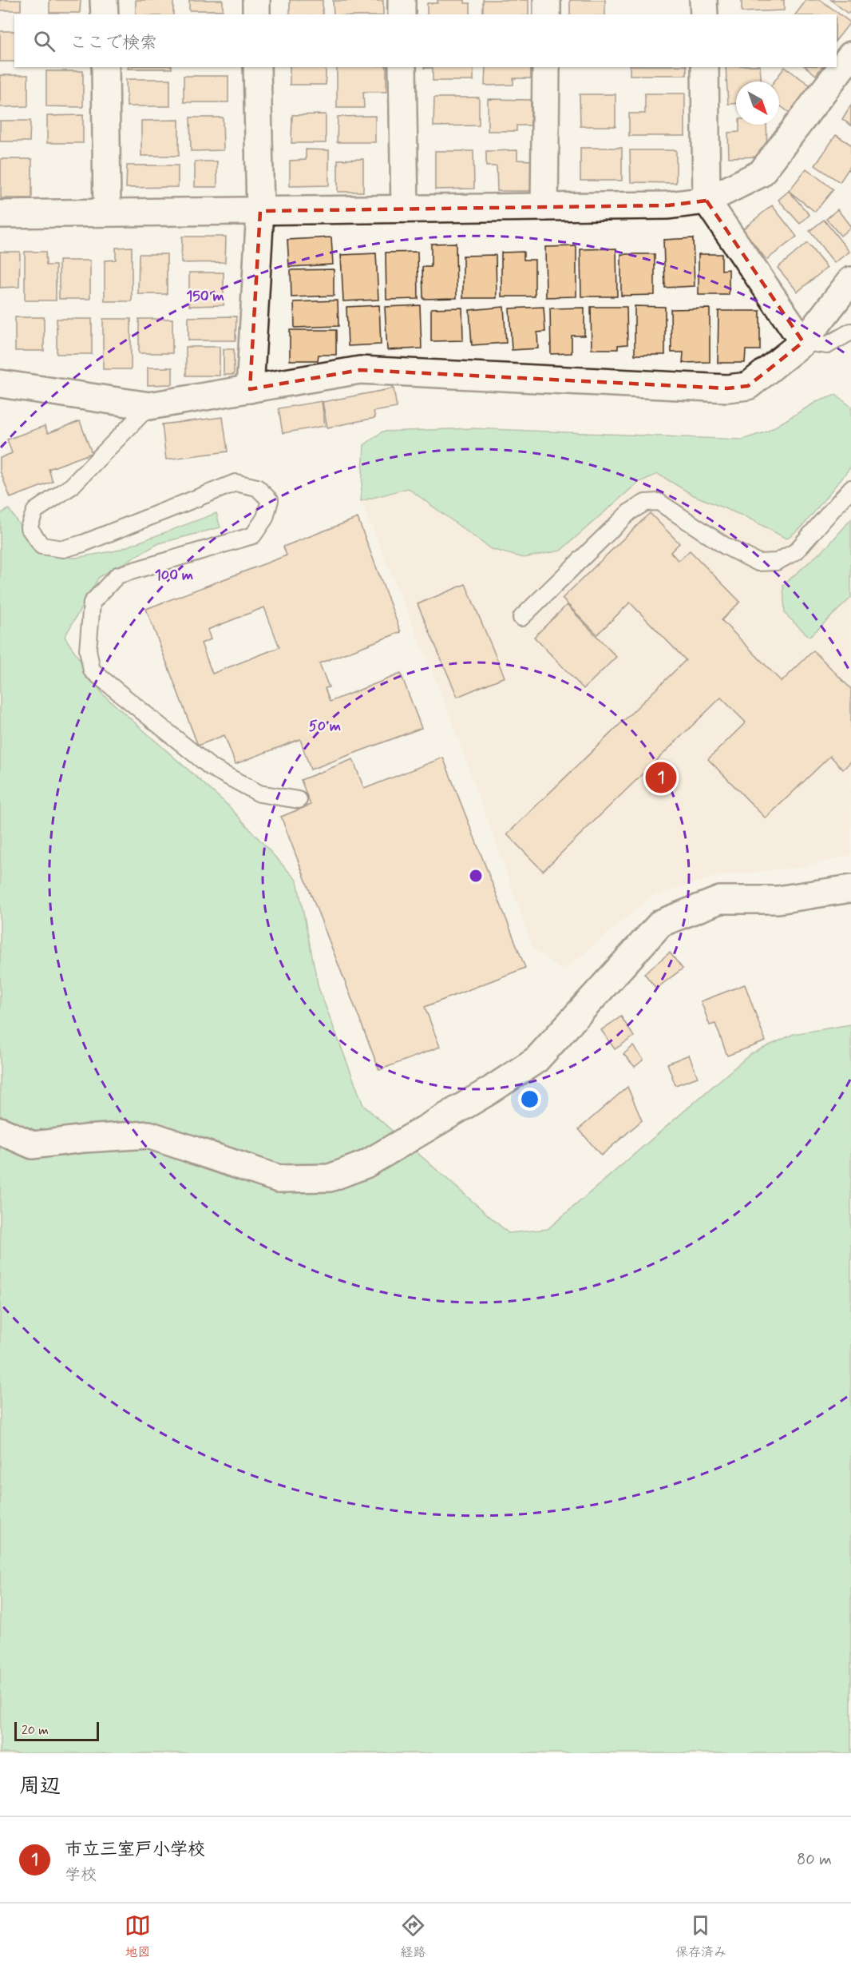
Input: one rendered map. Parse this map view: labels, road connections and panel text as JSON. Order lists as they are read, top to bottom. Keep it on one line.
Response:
{"scale_bar":"20 m","north":"bottom right","page":{"search":"ここで検索","pins":"1","scale":"20 m","heading":"周辺","list":[{"mark":"1","name":"市立三室戸小学校","note":"学校","value":"80 m"}],"nav":["地図","経路","保存済み"]},"rings":["150 m","100 m","50 m"]}
